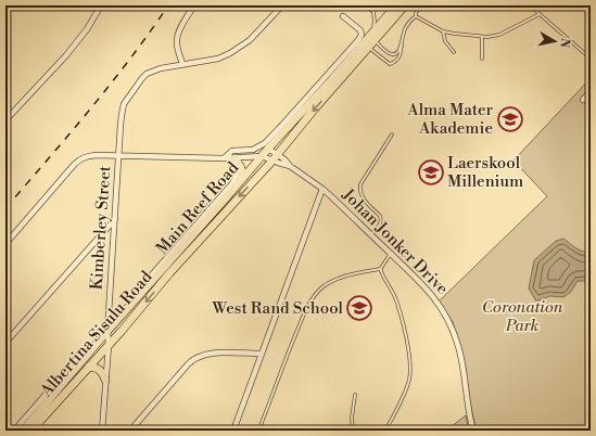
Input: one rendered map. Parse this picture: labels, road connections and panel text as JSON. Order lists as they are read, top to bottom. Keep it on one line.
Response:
{"streets":{"main road":["Main Reef Road","Albertina Sisulu Road"],"street":["Kimberley Street","Johan Jonker Drive"]},"crossings":[["Main Reef Road","Kimberley Street"],["Main Reef Road","Johan Jonker Drive"],["Main Reef Road","Albertina Sisulu Road"],["Kimberley Street","Albertina Sisulu Road"],["Johan Jonker Drive","Albertina Sisulu Road"]],"one_way":["Albertina Sisulu Road"],"parks":["Coronation Park"],"places":{"school or university":["Alma Mater Akademie","Laerskool Millenium","West Rand School"]},"north":"right"}
